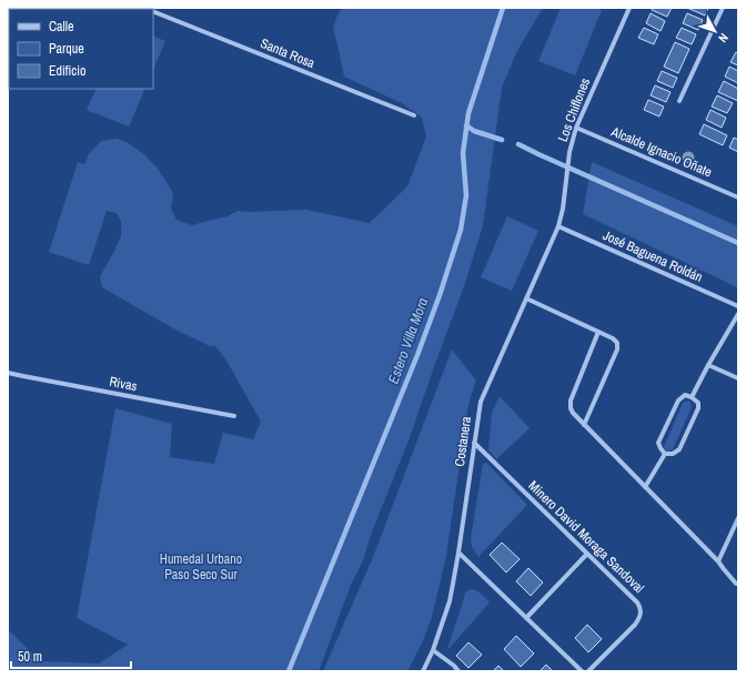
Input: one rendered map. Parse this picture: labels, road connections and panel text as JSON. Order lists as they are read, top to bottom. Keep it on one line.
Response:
{"streets":{"street":["Santa Rosa","Los Chiflones","Alcalde Ignacio Oñate","José Baguena Roldán","Rivas","Costanera","Minero David Moraga Sandoval"]},"crossings":[["Los Chiflones","Alcalde Ignacio Oñate"],["Los Chiflones","José Baguena Roldán"],["Los Chiflones","Costanera"],["José Baguena Roldán","Costanera"],["Costanera","Minero David Moraga Sandoval"]],"water":["Estero Villa Mora"],"parks":["Humedal Urbano Paso Seco Sur"],"legend":["Calle","Parque","Edificio"],"scale_bar":"50 m","north":"bottom right"}
